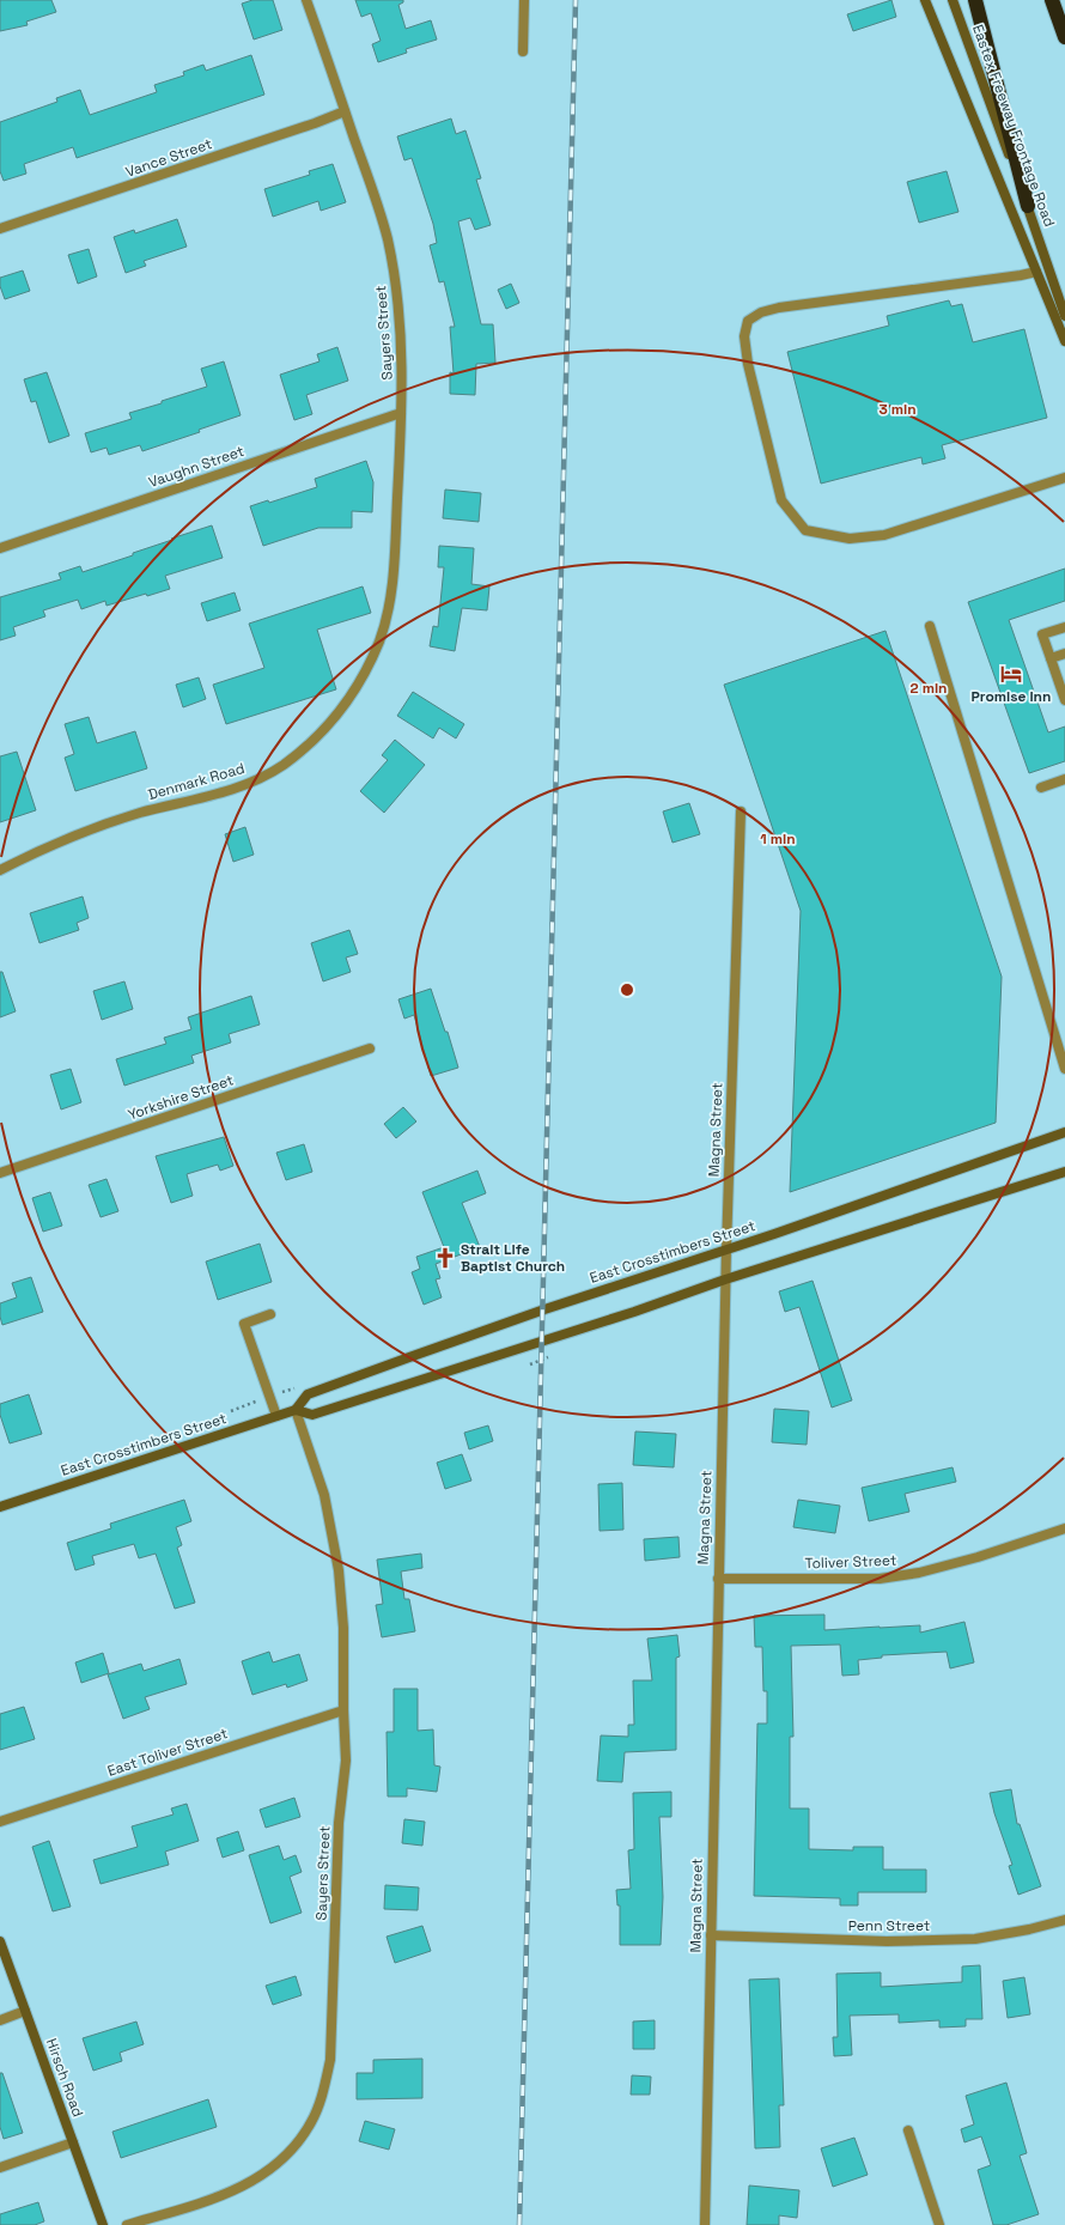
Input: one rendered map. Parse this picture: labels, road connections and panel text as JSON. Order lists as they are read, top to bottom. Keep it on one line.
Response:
{"streets":{"main road":["Eastex Freeway Frontage Road","East Crosstimbers Street","Hirsch Road"],"street":["Vance Street","Sayers Street","Vaughn Street","Denmark Road","Yorkshire Street","Magna Street","Toliver Street","East Toliver Street","Penn Street"]},"crossings":[["Vance Street","Sayers Street"],["Sayers Street","Vaughn Street"],["Sayers Street","Denmark Road"],["Sayers Street","East Crosstimbers Street"],["Sayers Street","East Toliver Street"],["Magna Street","East Crosstimbers Street"],["Magna Street","Toliver Street"],["Magna Street","Penn Street"]],"places":{"hotel":["Promise Inn"],"church":["Strait Life Baptist Church"]},"rings":["3 min","2 min","1 min"]}
